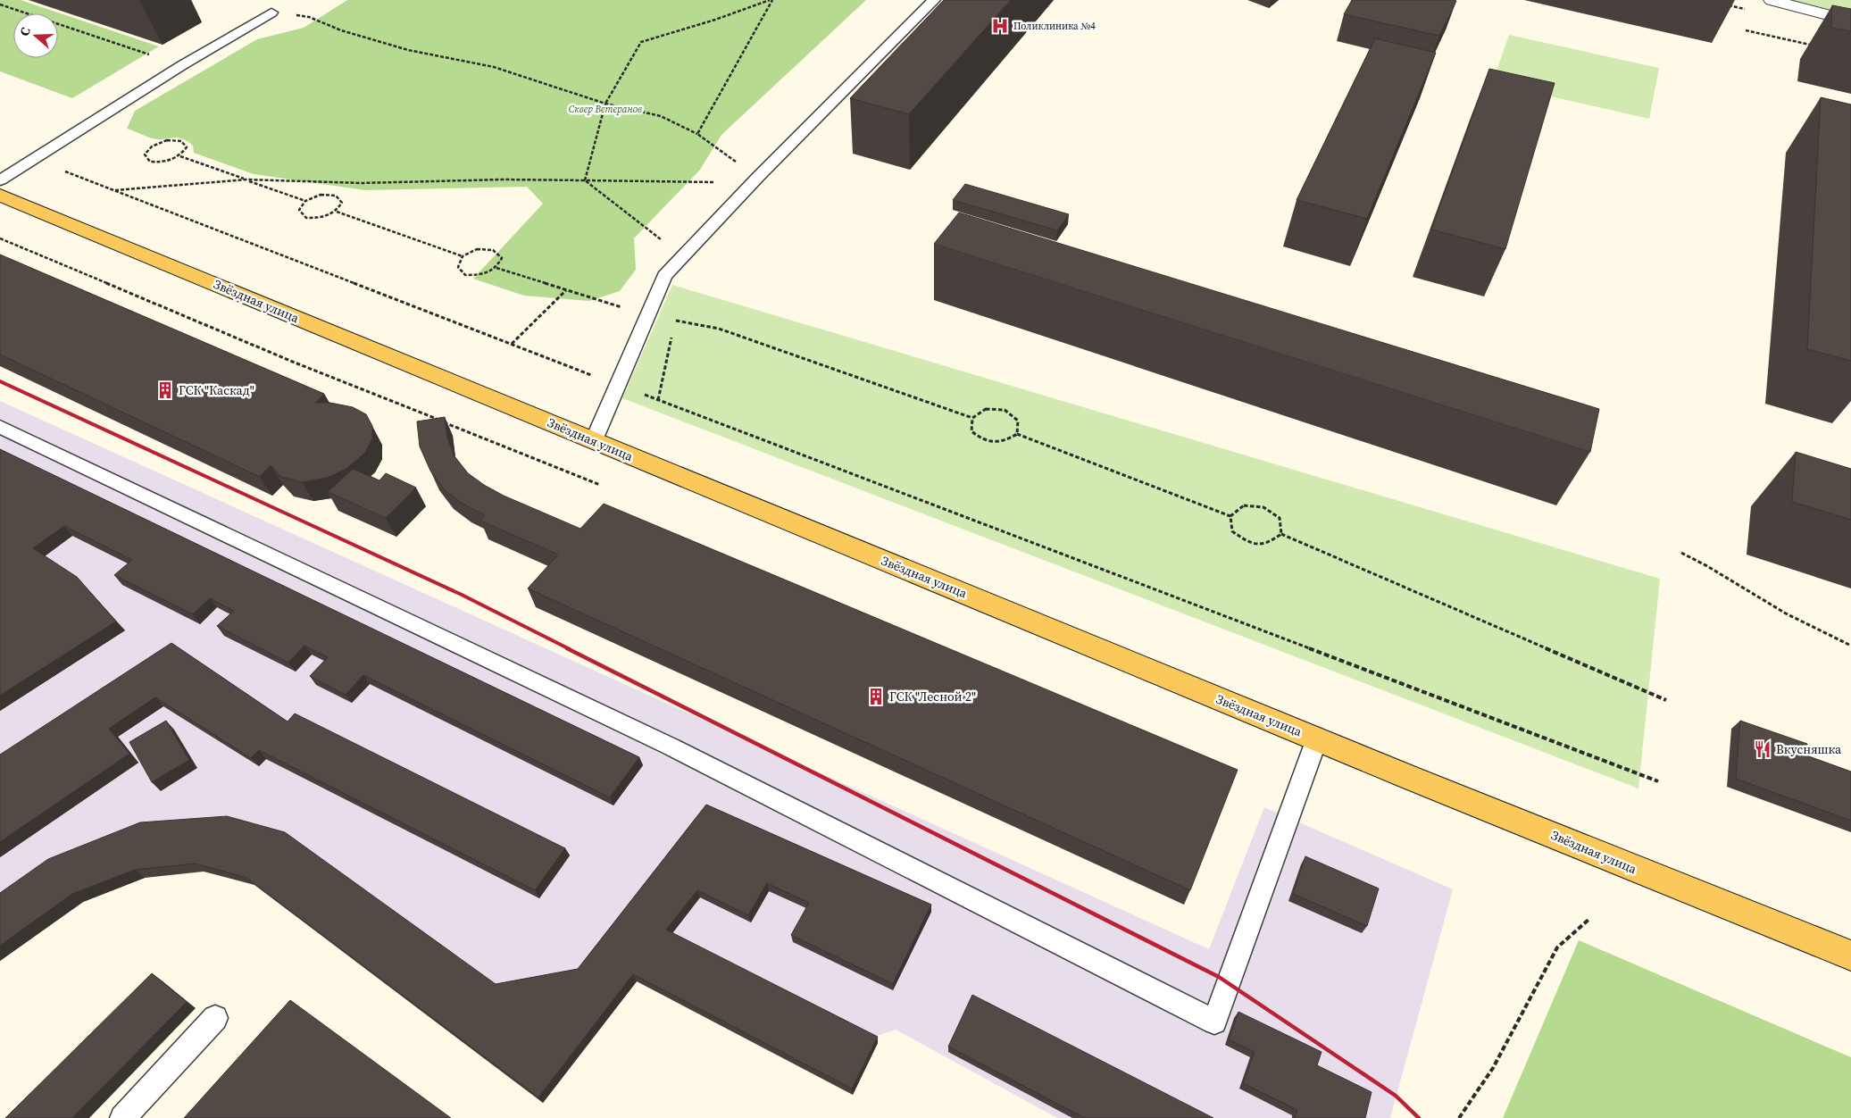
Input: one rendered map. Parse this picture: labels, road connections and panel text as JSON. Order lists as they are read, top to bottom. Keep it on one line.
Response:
{"streets":{"main road":["Звёздная улица"]},"parks":["Сквер Ветеранов"],"places":{"hospital":["Поликлиника №4"],"building":["ГСК \"Каскад\"","ГСК \"Лесной 2\""],"restaurant":["Вкусняшка"]},"north":"left"}
